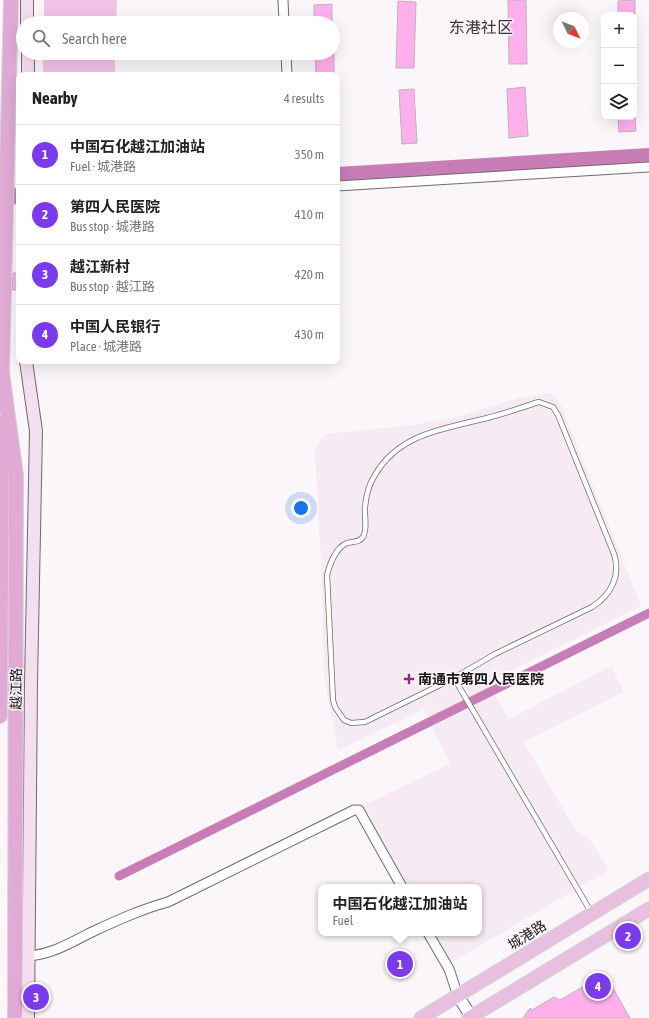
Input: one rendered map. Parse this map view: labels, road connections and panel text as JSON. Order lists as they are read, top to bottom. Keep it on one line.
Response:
{"streets":{"main road":["越江路","城港路"]},"districts":["东港社区"],"places":{"health":["南通市第四人民医院"]},"north":"bottom right","page":{"map_buttons":["+","−"],"search":"Search here","heading":["Nearby","4 results"],"list":[{"mark":"1","name":"中国石化越江加油站","note":"Fuel · 城港路","value":"350 m"},{"mark":"2","name":"第四人民医院","note":"Bus stop · 城港路","value":"410 m"},{"mark":"3","name":"越江新村","note":"Bus stop · 越江路","value":"420 m"},{"mark":"4","name":"中国人民银行","note":"Place · 城港路","value":"430 m"}],"popup":["中国石化越江加油站","Fuel"],"pins":["2","1","4","3"]}}
